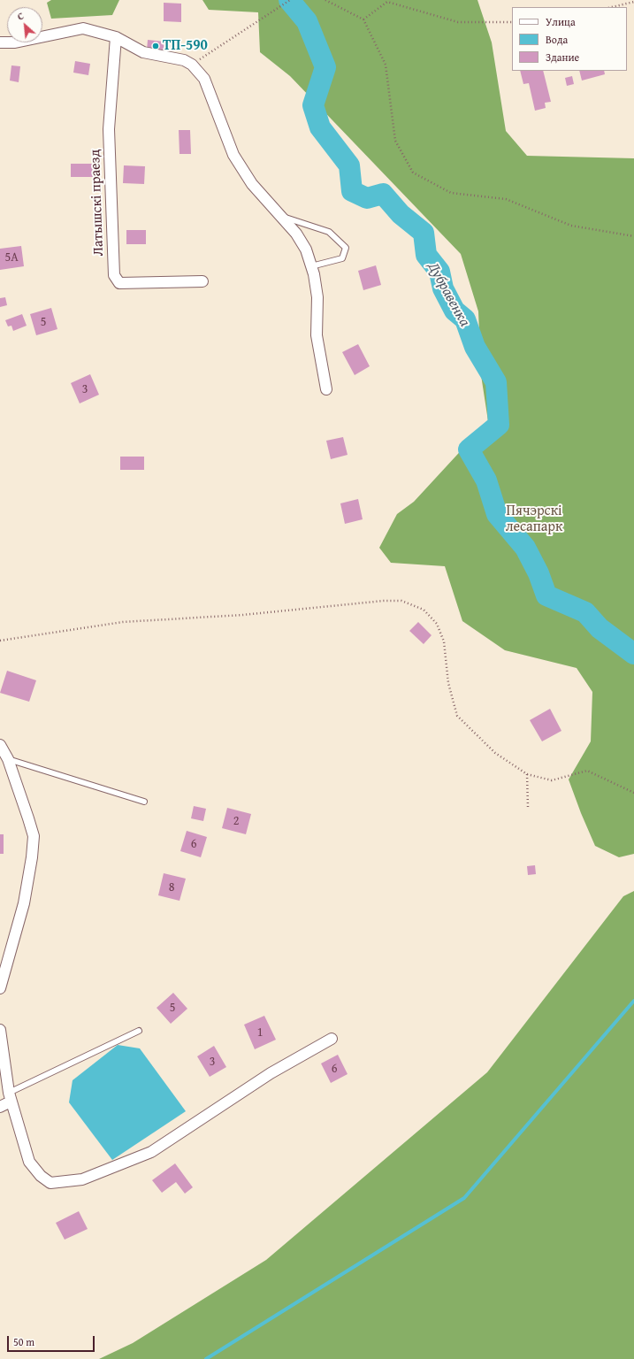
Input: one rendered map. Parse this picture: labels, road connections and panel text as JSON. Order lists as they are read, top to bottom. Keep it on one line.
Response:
{"streets":{"street":["Латышскі праезд"]},"water":["Дубравенка"],"parks":["Пячэрскі лесапарк"],"places":["ТП-590"],"house_numbers":["5А","5","3","2","6","8","5","1","3","6"],"legend":["Улица","Вода","Здание"],"scale_bar":"50 m","north":"top left"}
